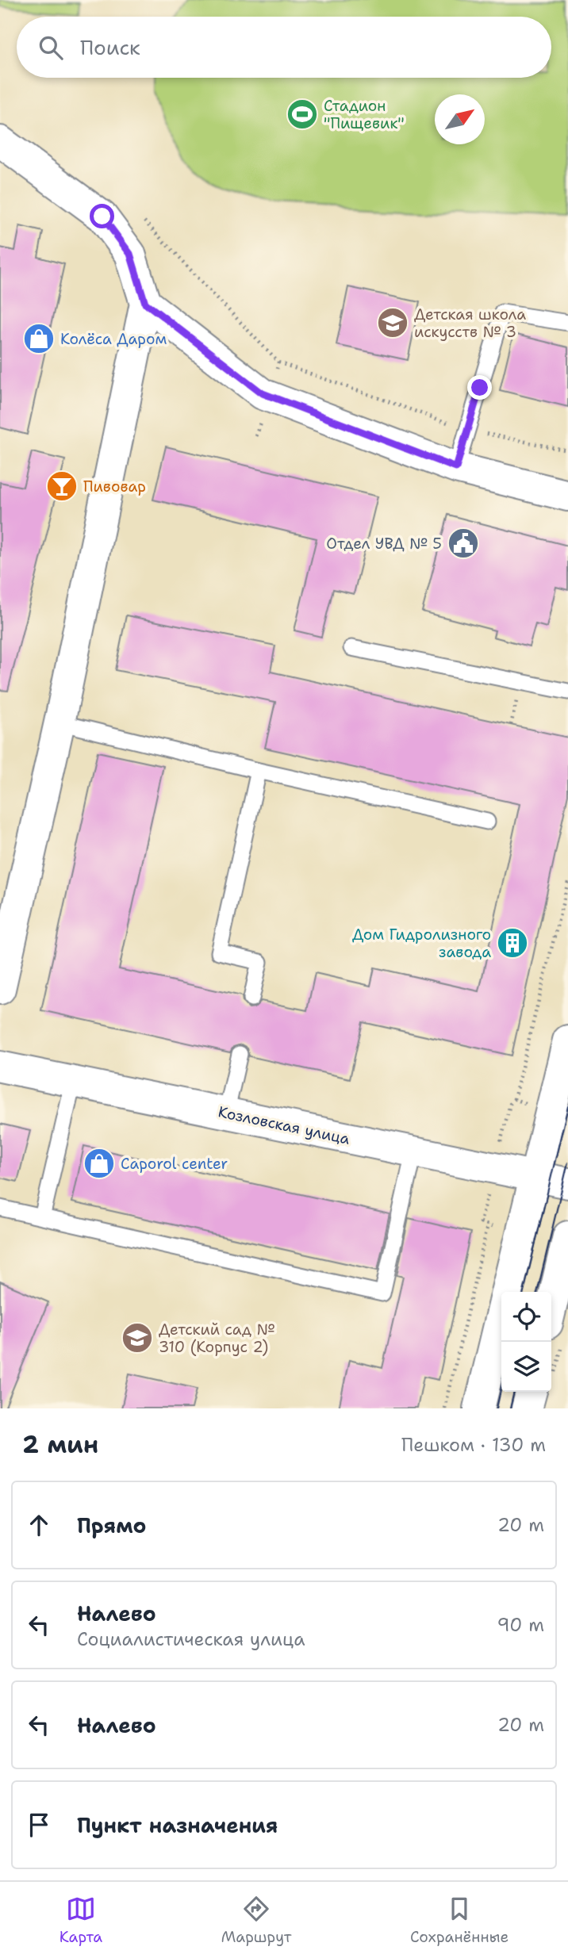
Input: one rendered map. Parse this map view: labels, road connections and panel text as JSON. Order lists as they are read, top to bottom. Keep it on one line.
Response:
{"streets":{"street":["Козловская улица"]},"places":{"sports":["Стадион \"Пищевик\""],"school or university":["Детская школа искусств № 3","Детский сад № 310 (Корпус 2)"],"shop":["Колёса Даром","Caporol center"],"bar":["Пивовар"],"public building":["Отдел УВД № 5"],"building":["Дом Гидролизного завода"]},"north":"top right","page":{"search":"Поиск","heading":["2 мин","Пешком · 130 m"],"list":[["Прямо","20 m"],["Налево","Социалистическая улица","90 m"],["Налево","20 m"],"Пункт назначения"],"nav":["Карта","Маршрут","Сохранённые"]}}
